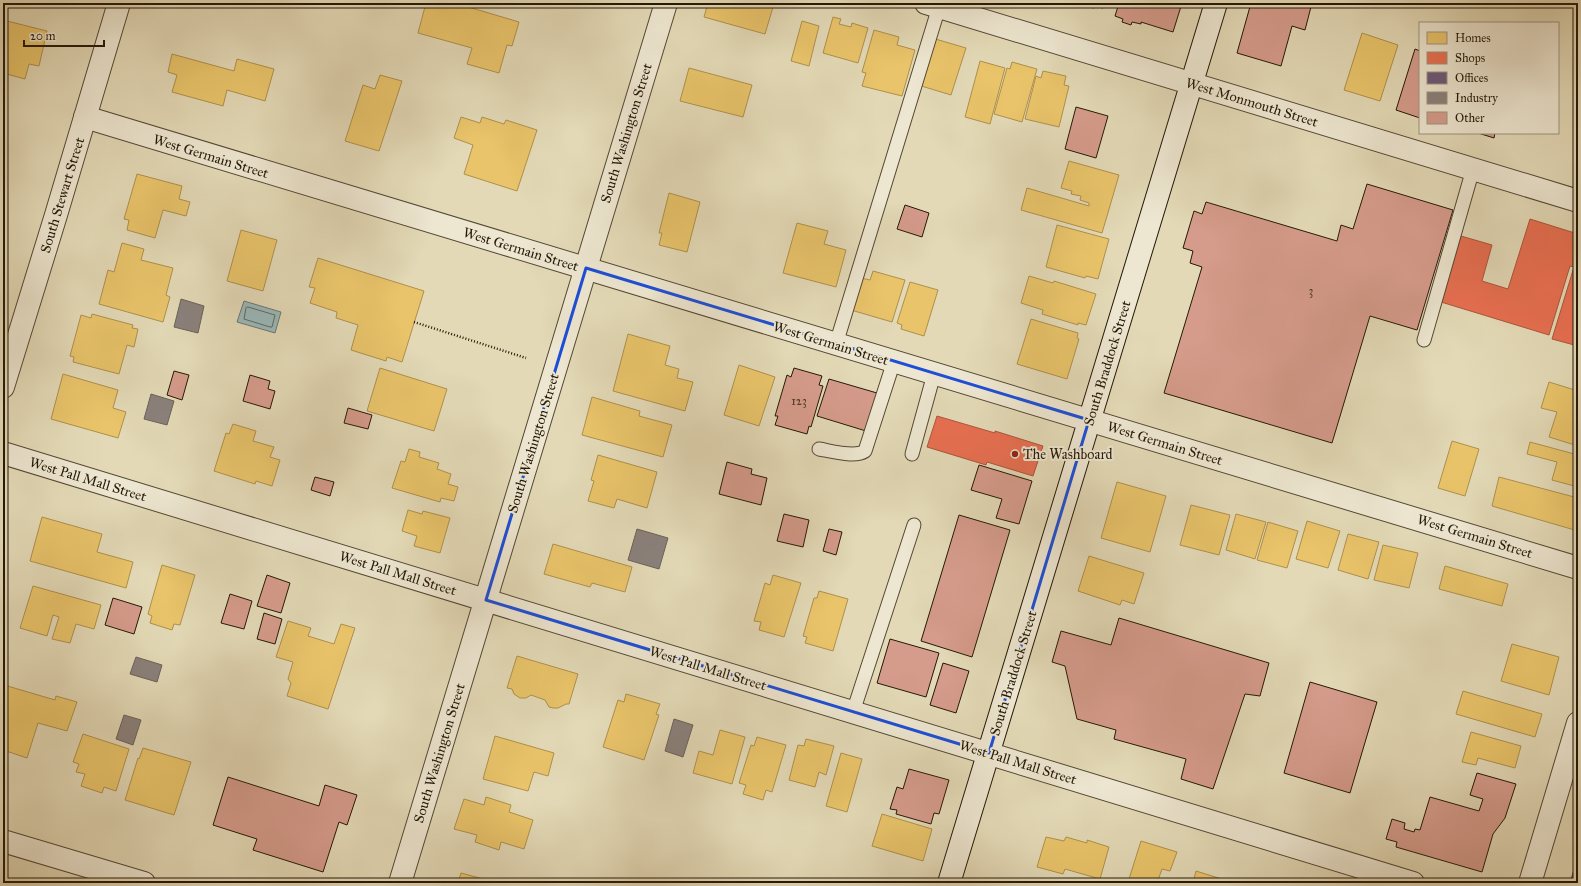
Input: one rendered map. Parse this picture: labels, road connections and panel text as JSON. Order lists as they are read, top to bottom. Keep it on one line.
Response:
{"streets":{"street":["West Monmouth Street","South Washington Street","West Germain Street","South Stewart Street","South Braddock Street","West Pall Mall Street"]},"crossings":[["West Monmouth Street","South Braddock Street"],["South Washington Street","West Germain Street"],["South Washington Street","West Pall Mall Street"],["West Germain Street","South Stewart Street"],["West Germain Street","South Braddock Street"],["South Braddock Street","West Pall Mall Street"]],"places":["The Washboard"],"house_numbers":["3","123"],"legend":["Homes","Shops","Offices","Industry","Other"],"scale_bar":"20 m"}
